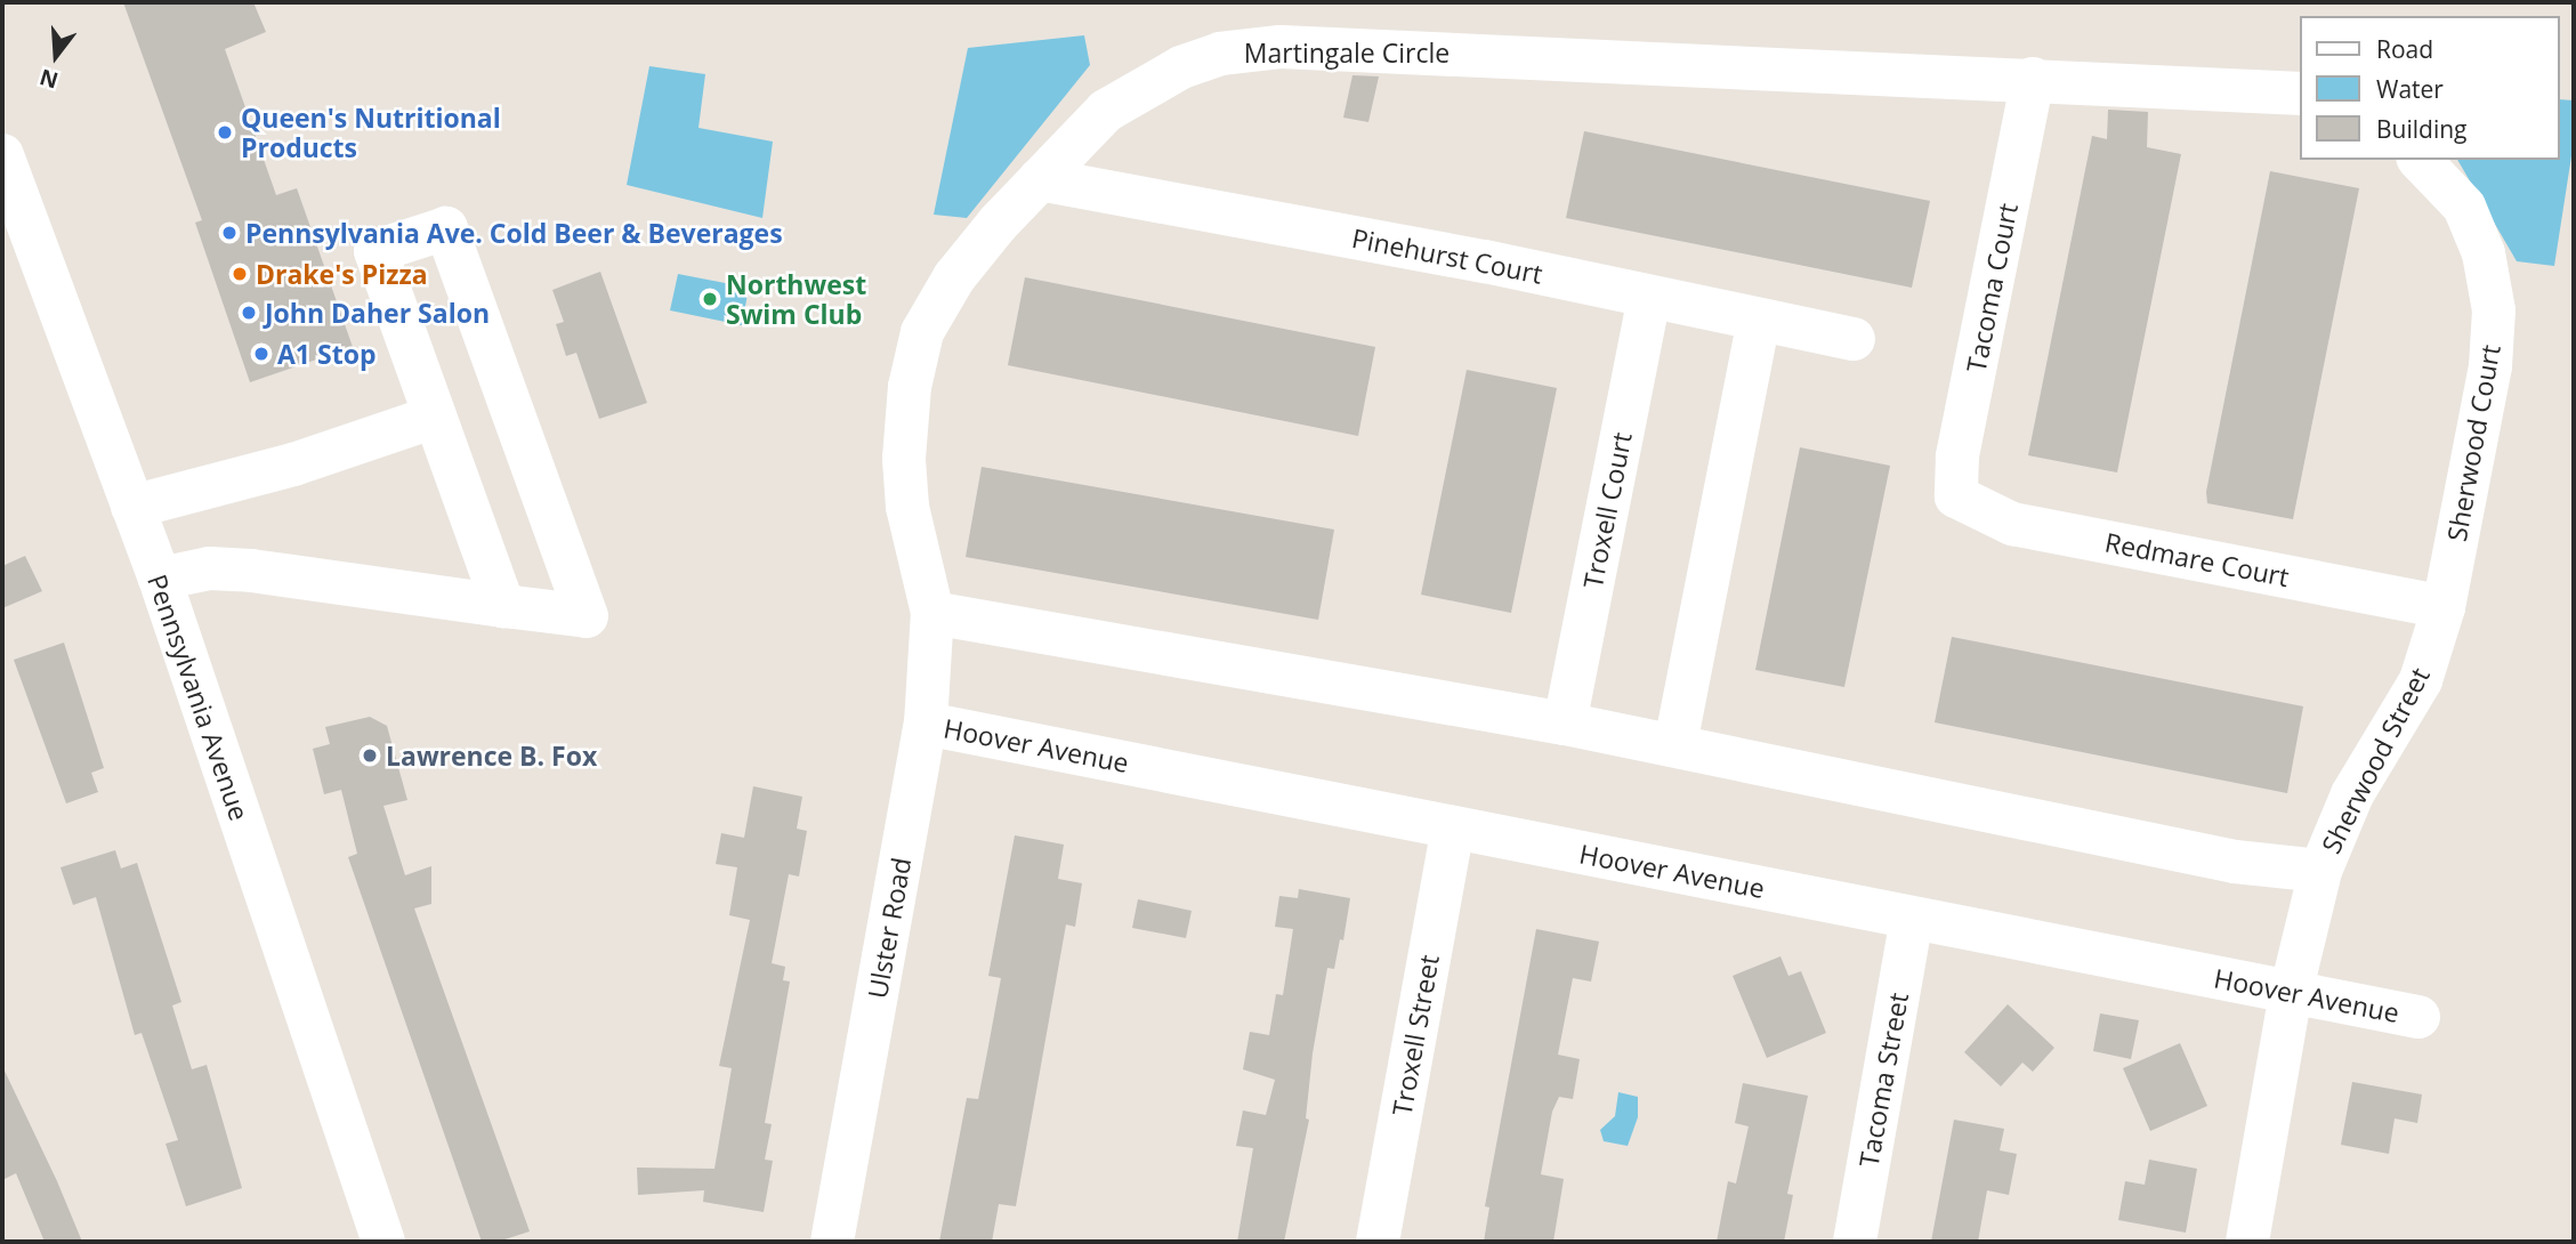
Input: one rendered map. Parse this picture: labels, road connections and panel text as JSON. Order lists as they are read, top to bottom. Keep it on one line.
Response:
{"streets":{"street":["Martingale Circle","Pinehurst Court","Tacoma Court","Sherwood Court","Troxell Court","Redmare Court","Pennsylvania Avenue","Hoover Avenue","Sherwood Street","Ulster Road","Troxell Street","Tacoma Street"]},"crossings":[["Martingale Circle","Pinehurst Court"],["Martingale Circle","Tacoma Court"],["Martingale Circle","Ulster Road"],["Pinehurst Court","Troxell Court"],["Tacoma Court","Redmare Court"],["Sherwood Court","Redmare Court"],["Sherwood Court","Sherwood Street"],["Redmare Court","Sherwood Street"],["Hoover Avenue","Sherwood Street"],["Hoover Avenue","Ulster Road"],["Hoover Avenue","Troxell Street"],["Hoover Avenue","Tacoma Street"]],"places":["Queen's Nutritional Products","Pennsylvania Ave. Cold Beer & Beverages","Drake's Pizza","Northwest Swim Club","John Daher Salon","A1 Stop","Lawrence B. Fox"],"legend":["Road","Water","Building"],"north":"bottom"}
